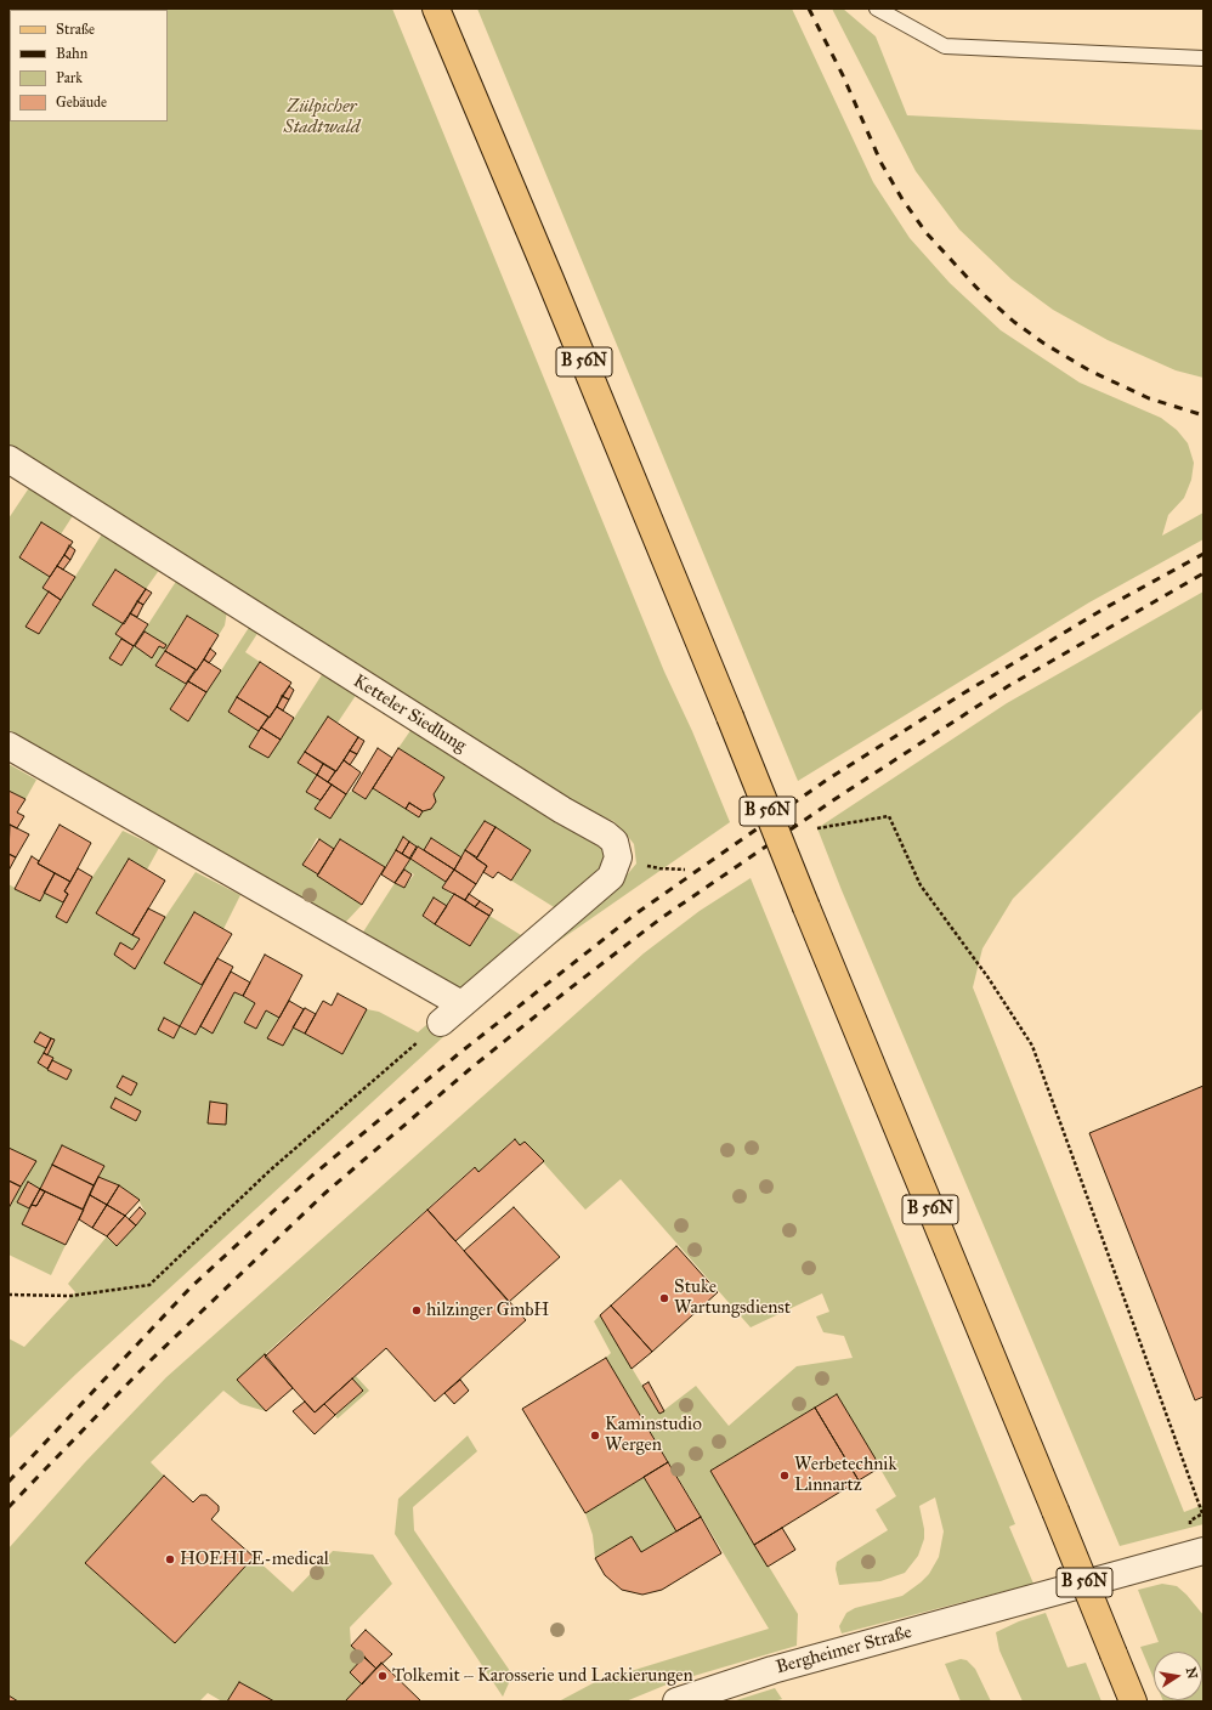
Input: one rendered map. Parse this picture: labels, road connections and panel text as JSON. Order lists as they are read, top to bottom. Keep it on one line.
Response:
{"streets":{"main road":["B 56N"],"street":["Ketteler Siedlung","Bergheimer Straße"]},"parks":["Zülpicher Stadtwald"],"places":["Stuke Wartungsdienst","hilzinger GmbH","Kaminstudio Wergen","Werbetechnik Linnartz","HOEHLE-medical","Tolkemit – Karosserie und Lackierungen"],"legend":["Straße","Bahn","Park","Gebäude"],"north":"right"}
